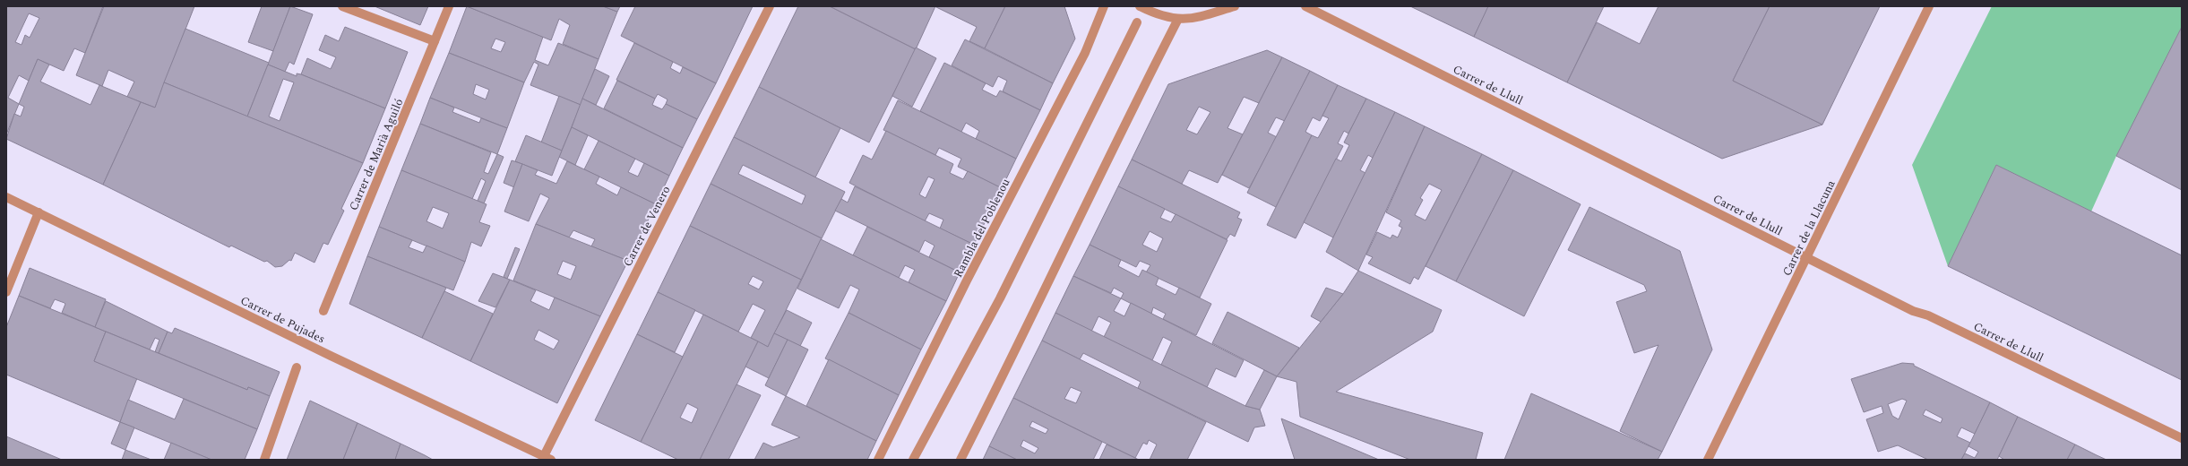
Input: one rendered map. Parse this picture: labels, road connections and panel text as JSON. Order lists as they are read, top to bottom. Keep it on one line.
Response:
{"streets":{"street":["Carrer de Llull","Carrer de Marià Aguiló","Carrer de Venero","Rambla del Poblenou","Carrer de la Llacuna","Carrer de Pujades"]},"crossings":[["Carrer de Llull","Carrer de la Llacuna"],["Carrer de Venero","Carrer de Pujades"]]}
